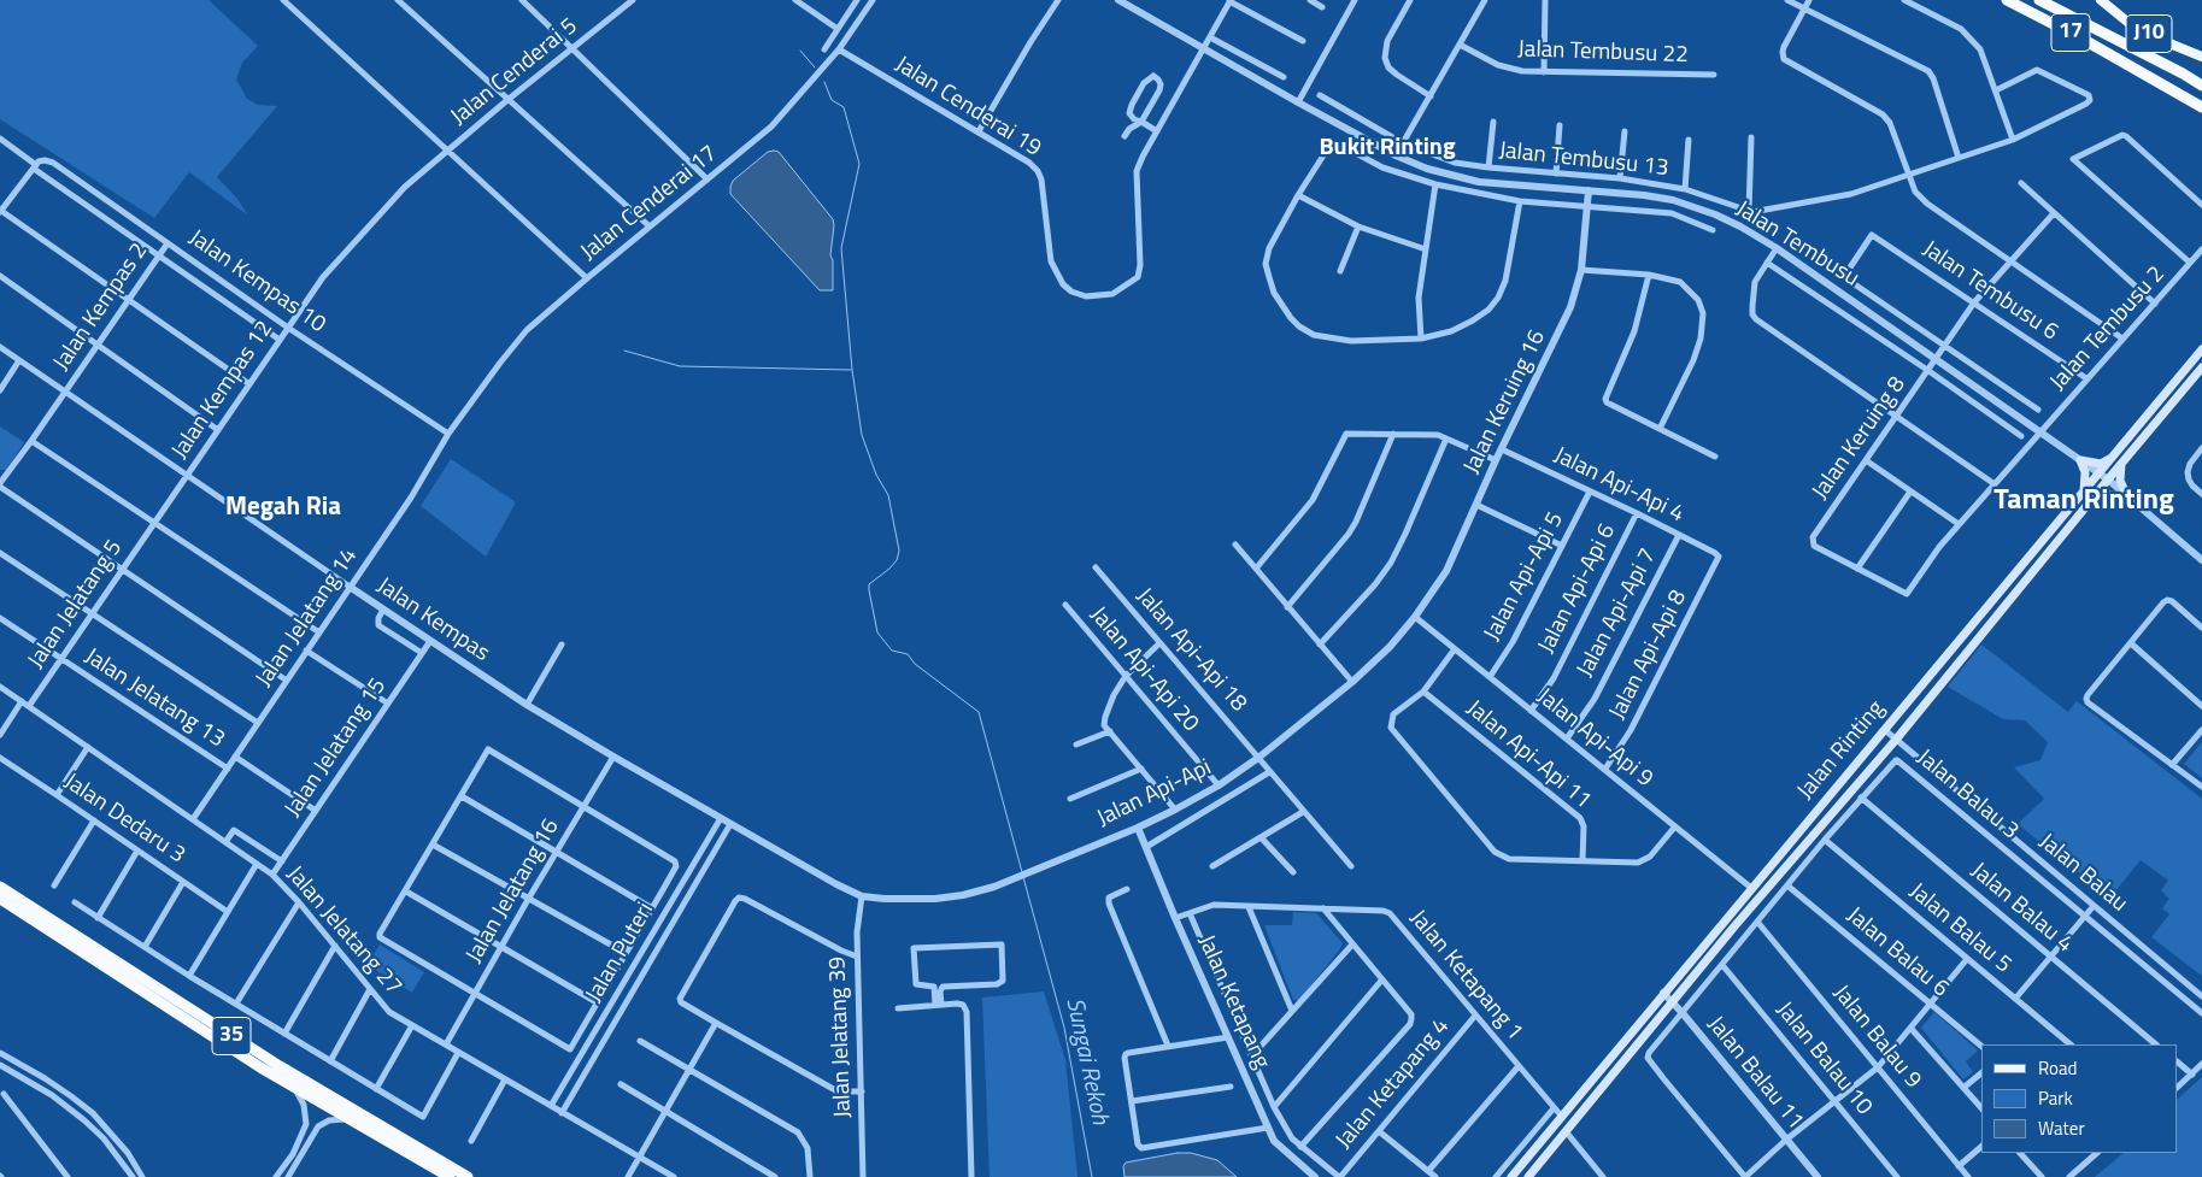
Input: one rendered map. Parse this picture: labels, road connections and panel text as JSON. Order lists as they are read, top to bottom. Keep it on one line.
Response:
{"streets":{"highway":["17","35"],"main road":["J10","Jalan Rinting"],"street":["Jalan Tembusu 22","Jalan Cenderai 5","Jalan Cenderai 19","Jalan Tembusu 13","Jalan Cenderai 17","Jalan Tembusu","Jalan Kempas 10","Jalan Tembusu 6","Jalan Kempas 2","Jalan Tembusu 2","Jalan Kempas 12","Jalan Keruing 16","Jalan Keruing 8","Jalan Api-Api 4","Jalan Api-Api 5","Jalan Api-Api 6","Jalan Jelatang 5","Jalan Api-Api 7","Jalan Jelatang 14","Jalan Kempas","Jalan Api-Api 18","Jalan Api-Api 8","Jalan Api-Api 20","Jalan Jelatang 13","Jalan Api-Api 9","Jalan Jelatang 15","Jalan Api-Api 11","Jalan Api-Api","Jalan Balau 3","Jalan Dedaru 3","Jalan Balau","Jalan Jelatang 16","Jalan Balau 4","Jalan Balau 5","Jalan Jelatang 27","Jalan Puteri","Jalan Balau 6","Jalan Ketapang 1","Jalan Ketapang","Jalan Jelatang 39","Jalan Balau 9","Jalan Balau 10","Jalan Balau 11","Jalan Ketapang 4"]},"crossings":[["Jalan Cenderai 5","Jalan Kempas 12"],["Jalan Cenderai 19","Jalan Cenderai 17"],["Jalan Cenderai 19","Jalan Tembusu"],["Jalan Cenderai 17","Jalan Kempas 10"],["Jalan Cenderai 17","Jalan Jelatang 14"],["Jalan Tembusu","Jalan Tembusu 2"],["Jalan Tembusu","Jalan Keruing 16"],["Jalan Tembusu","Jalan Keruing 8"],["Jalan Tembusu","Jalan Rinting"],["Jalan Kempas 10","Jalan Kempas 2"],["Jalan Kempas 10","Jalan Kempas 12"],["Jalan Kempas 10","Jalan Jelatang 14"],["Jalan Tembusu 6","Jalan Tembusu 2"],["Jalan Tembusu 6","Jalan Keruing 8"],["Jalan Kempas 2","Jalan Kempas"],["Jalan Tembusu 2","Jalan Keruing 8"],["Jalan Kempas 12","Jalan Jelatang 5"],["Jalan Kempas 12","Jalan Kempas"],["Jalan Keruing 16","Jalan Api-Api 4"],["Jalan Keruing 16","Jalan Api-Api 9"],["Jalan Keruing 16","Jalan Api-Api"],["Jalan Api-Api 4","Jalan Api-Api 5"],["Jalan Api-Api 4","Jalan Api-Api 6"],["Jalan Api-Api 4","Jalan Api-Api 7"],["Jalan Api-Api 4","Jalan Api-Api 8"],["Jalan Api-Api 5","Jalan Api-Api 9"],["Jalan Api-Api 6","Jalan Api-Api 9"],["Jalan Jelatang 5","Jalan Jelatang 13"],["Jalan Jelatang 5","Jalan Jelatang 27"],["Jalan Api-Api 7","Jalan Api-Api 9"],["Jalan Jelatang 14","Jalan Kempas"],["Jalan Jelatang 14","Jalan Jelatang 13"],["Jalan Jelatang 14","Jalan Jelatang 27"],["Jalan Kempas","Jalan Jelatang 15"],["Jalan Kempas","Jalan Api-Api"],["Jalan Kempas","Jalan Jelatang 16"],["Jalan Kempas","Jalan Puteri"],["Jalan Kempas","Jalan Jelatang 39"],["Jalan Api-Api 18","Jalan Api-Api"],["Jalan Api-Api 8","Jalan Api-Api 9"],["Jalan Api-Api 20","Jalan Api-Api"],["Jalan Api-Api 9","Jalan Rinting"],["Jalan Api-Api 9","Jalan Api-Api"],["Jalan Jelatang 15","Jalan Jelatang 27"],["Jalan Rinting","Jalan Balau"],["Jalan Rinting","Jalan Ketapang 1"],["Jalan Rinting","Jalan Balau 11"],["Jalan Api-Api","Jalan Ketapang"],["Jalan Api-Api","Jalan Jelatang 39"],["Jalan Balau 3","Jalan Balau 4"],["Jalan Balau 3","Jalan Balau 5"],["Jalan Balau 3","Jalan Balau 6"],["Jalan Balau 3","Jalan Balau 9"],["Jalan Balau 3","Jalan Balau 10"],["Jalan Balau 3","Jalan Balau 11"],["Jalan Jelatang 16","Jalan Jelatang 27"],["Jalan Jelatang 27","Jalan Puteri"],["Jalan Ketapang 1","Jalan Ketapang"],["Jalan Ketapang 1","Jalan Ketapang 4"]],"districts":["Bukit Rinting","Taman Rinting","Megah Ria"],"water":["Sungai Rekoh"],"legend":["Road","Park","Water"]}
